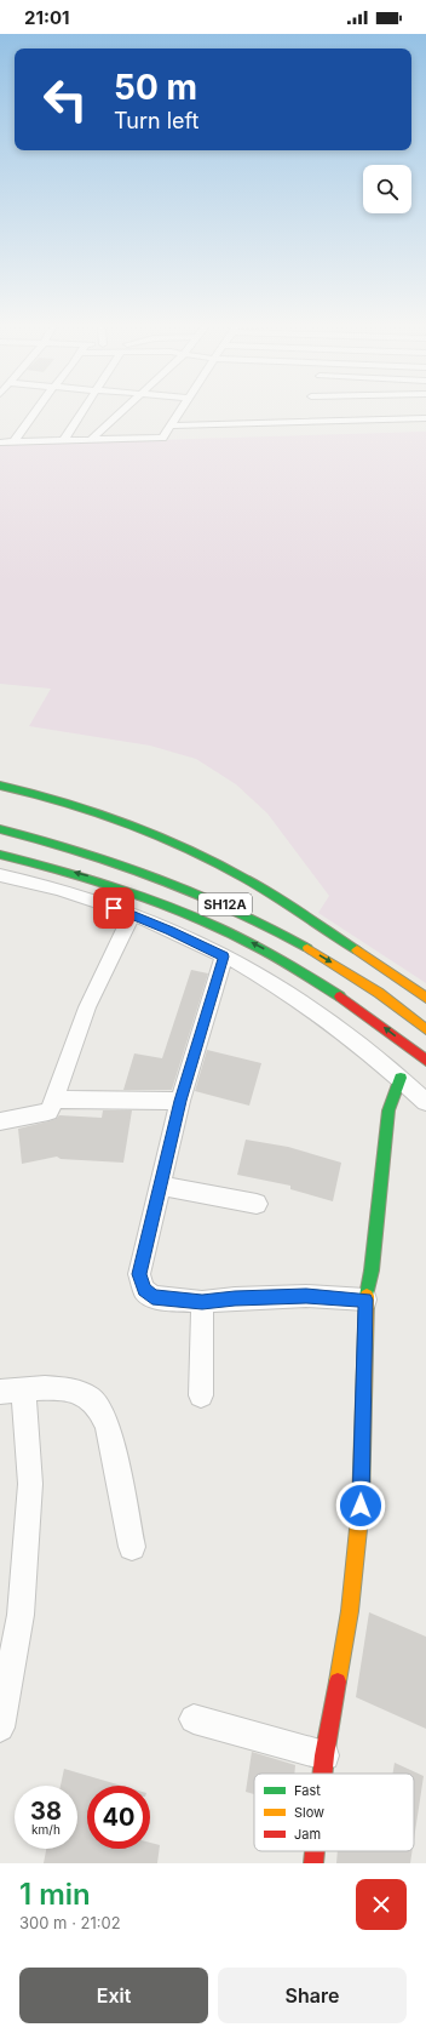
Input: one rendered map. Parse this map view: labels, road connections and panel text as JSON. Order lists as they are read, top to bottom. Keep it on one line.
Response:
{"streets":{"street":["SH12A"]},"legend":["Fast","Slow","Jam"],"page":{"status":"21:01","turn":["50 m","Turn left"],"speed":"38 km/h","limit":"40","heading":["1 min","300 m · 21:02"],"buttons":["Exit","Share"]}}
